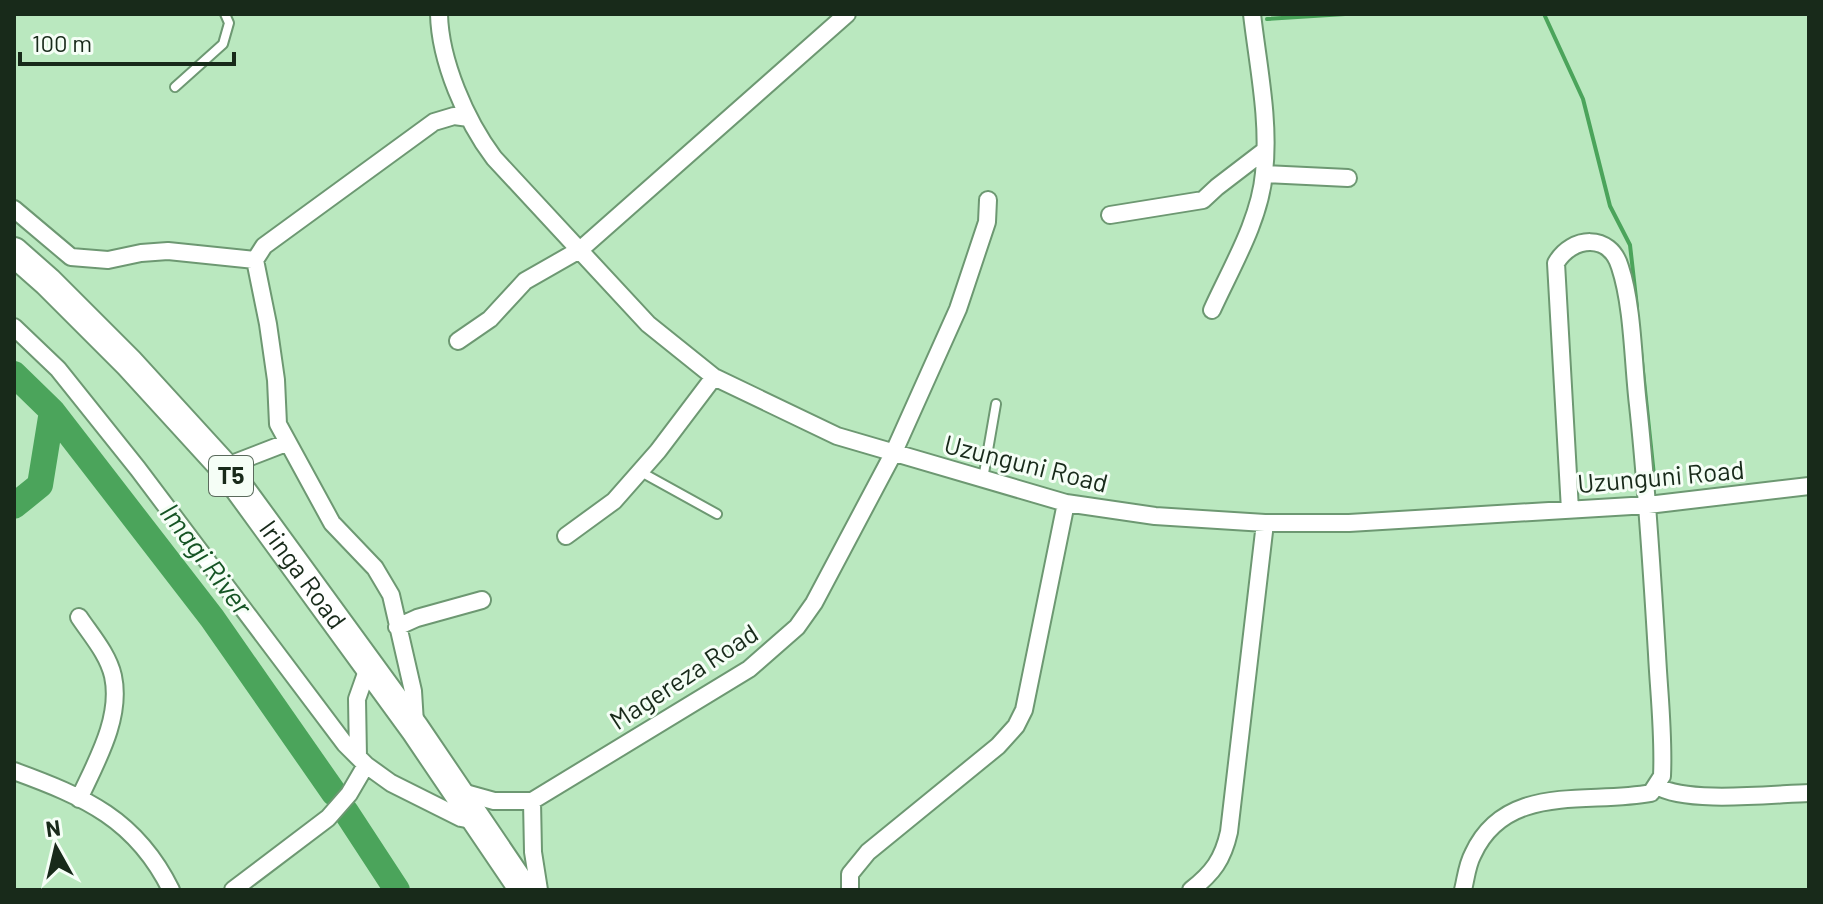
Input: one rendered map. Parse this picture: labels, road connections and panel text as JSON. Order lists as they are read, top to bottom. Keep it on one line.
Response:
{"streets":{"highway":["T5","Iringa Road"],"street":["Uzunguni Road","Magereza Road"]},"crossings":[["Uzunguni Road","Magereza Road"]],"water":["Imagi River"],"scale_bar":"100 m","north":"top"}
